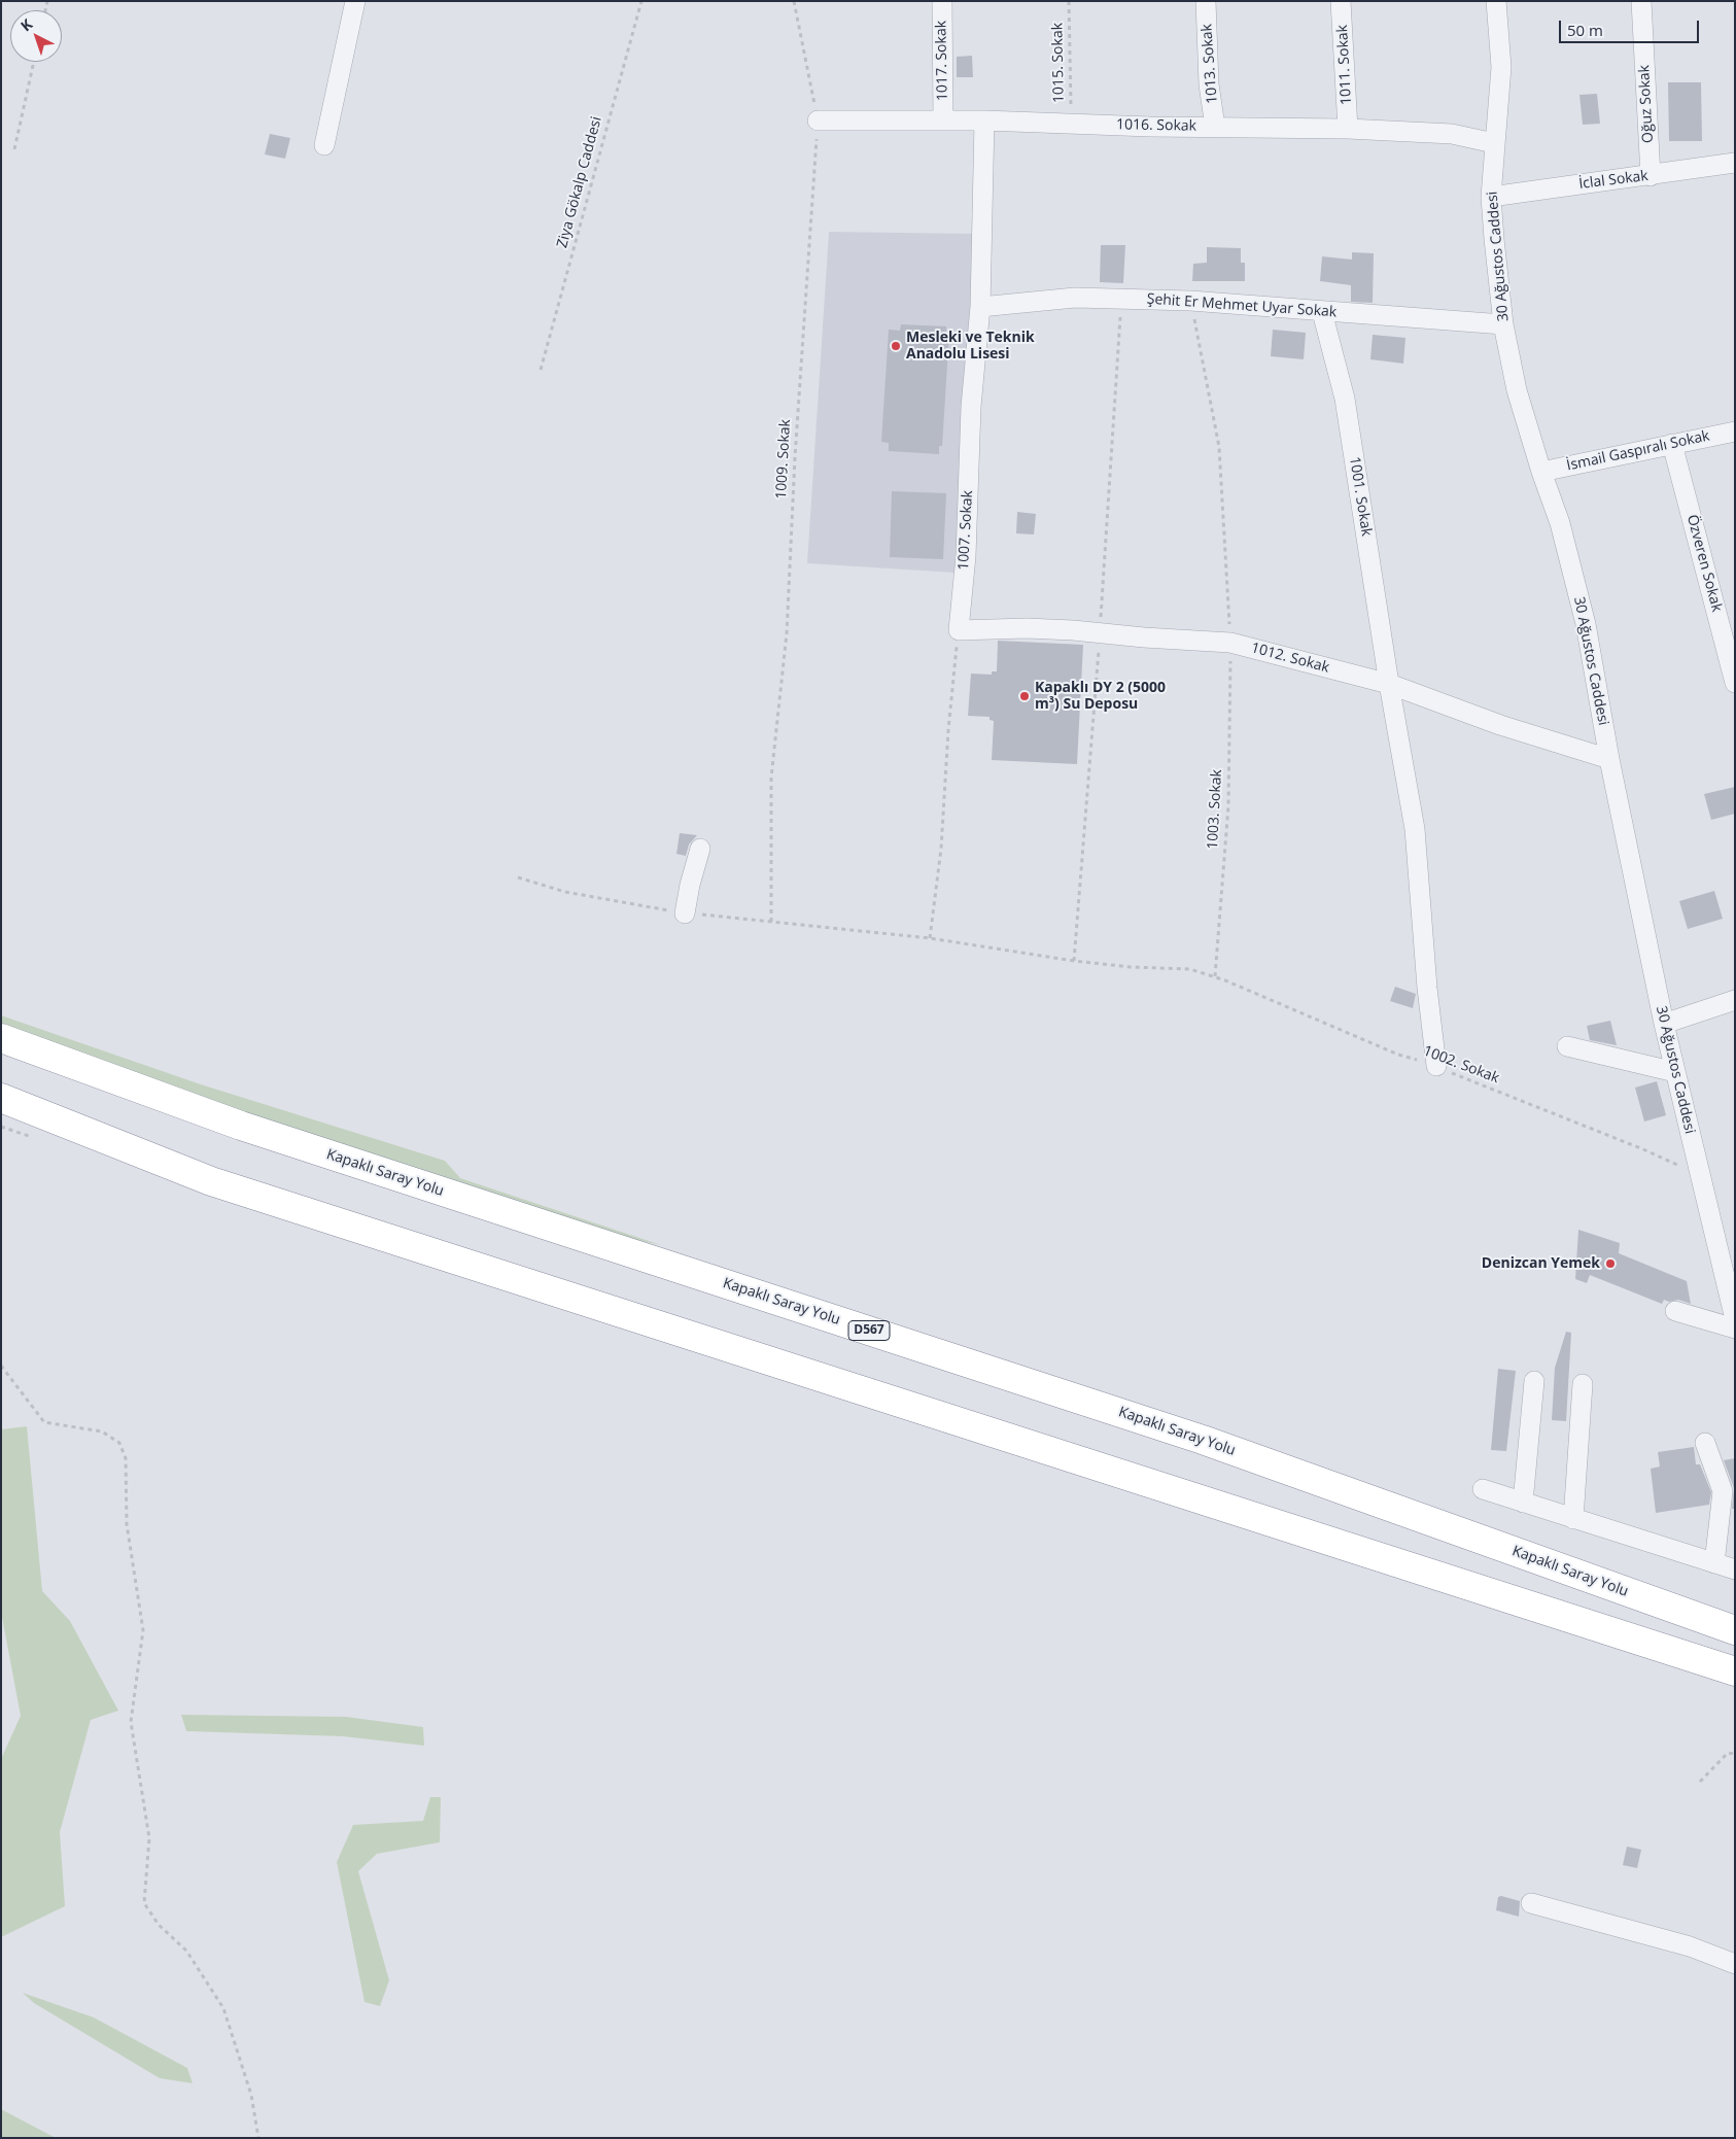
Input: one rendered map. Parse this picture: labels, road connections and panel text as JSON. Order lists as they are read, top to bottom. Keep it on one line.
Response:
{"streets":{"highway":["Kapaklı Saray Yolu","D567"],"street":["1017. Sokak","1013. Sokak","1011. Sokak","Oğuz Sokak","1016. Sokak","İclal Sokak","30 Ağustos Caddesi","Şehit Er Mehmet Uyar Sokak","İsmail Gaspıralı Sokak","1001. Sokak","1007. Sokak","Özveren Sokak","1012. Sokak"],"path":["1015. Sokak","Ziya Gökalp Caddesi","1009. Sokak","1003. Sokak","1002. Sokak"]},"crossings":[["1017. Sokak","1016. Sokak"],["1015. Sokak","1016. Sokak"],["1013. Sokak","1016. Sokak"],["1011. Sokak","1016. Sokak"],["Oğuz Sokak","İclal Sokak"],["1016. Sokak","30 Ağustos Caddesi"],["1016. Sokak","1009. Sokak"],["1016. Sokak","1007. Sokak"],["İclal Sokak","30 Ağustos Caddesi"],["30 Ağustos Caddesi","Şehit Er Mehmet Uyar Sokak"],["30 Ağustos Caddesi","İsmail Gaspıralı Sokak"],["30 Ağustos Caddesi","1012. Sokak"],["30 Ağustos Caddesi","1002. Sokak"],["Şehit Er Mehmet Uyar Sokak","1001. Sokak"],["Şehit Er Mehmet Uyar Sokak","1007. Sokak"],["Şehit Er Mehmet Uyar Sokak","1003. Sokak"],["İsmail Gaspıralı Sokak","Özveren Sokak"],["1009. Sokak","1002. Sokak"],["1001. Sokak","1012. Sokak"],["1001. Sokak","1002. Sokak"],["1007. Sokak","1012. Sokak"],["1012. Sokak","1003. Sokak"],["1003. Sokak","1002. Sokak"]],"places":["Mesleki ve Teknik Anadolu Lisesi","Kapaklı DY 2 (5000 m³) Su Deposu","Denizcan Yemek"],"scale_bar":"50 m","north":"top left"}
